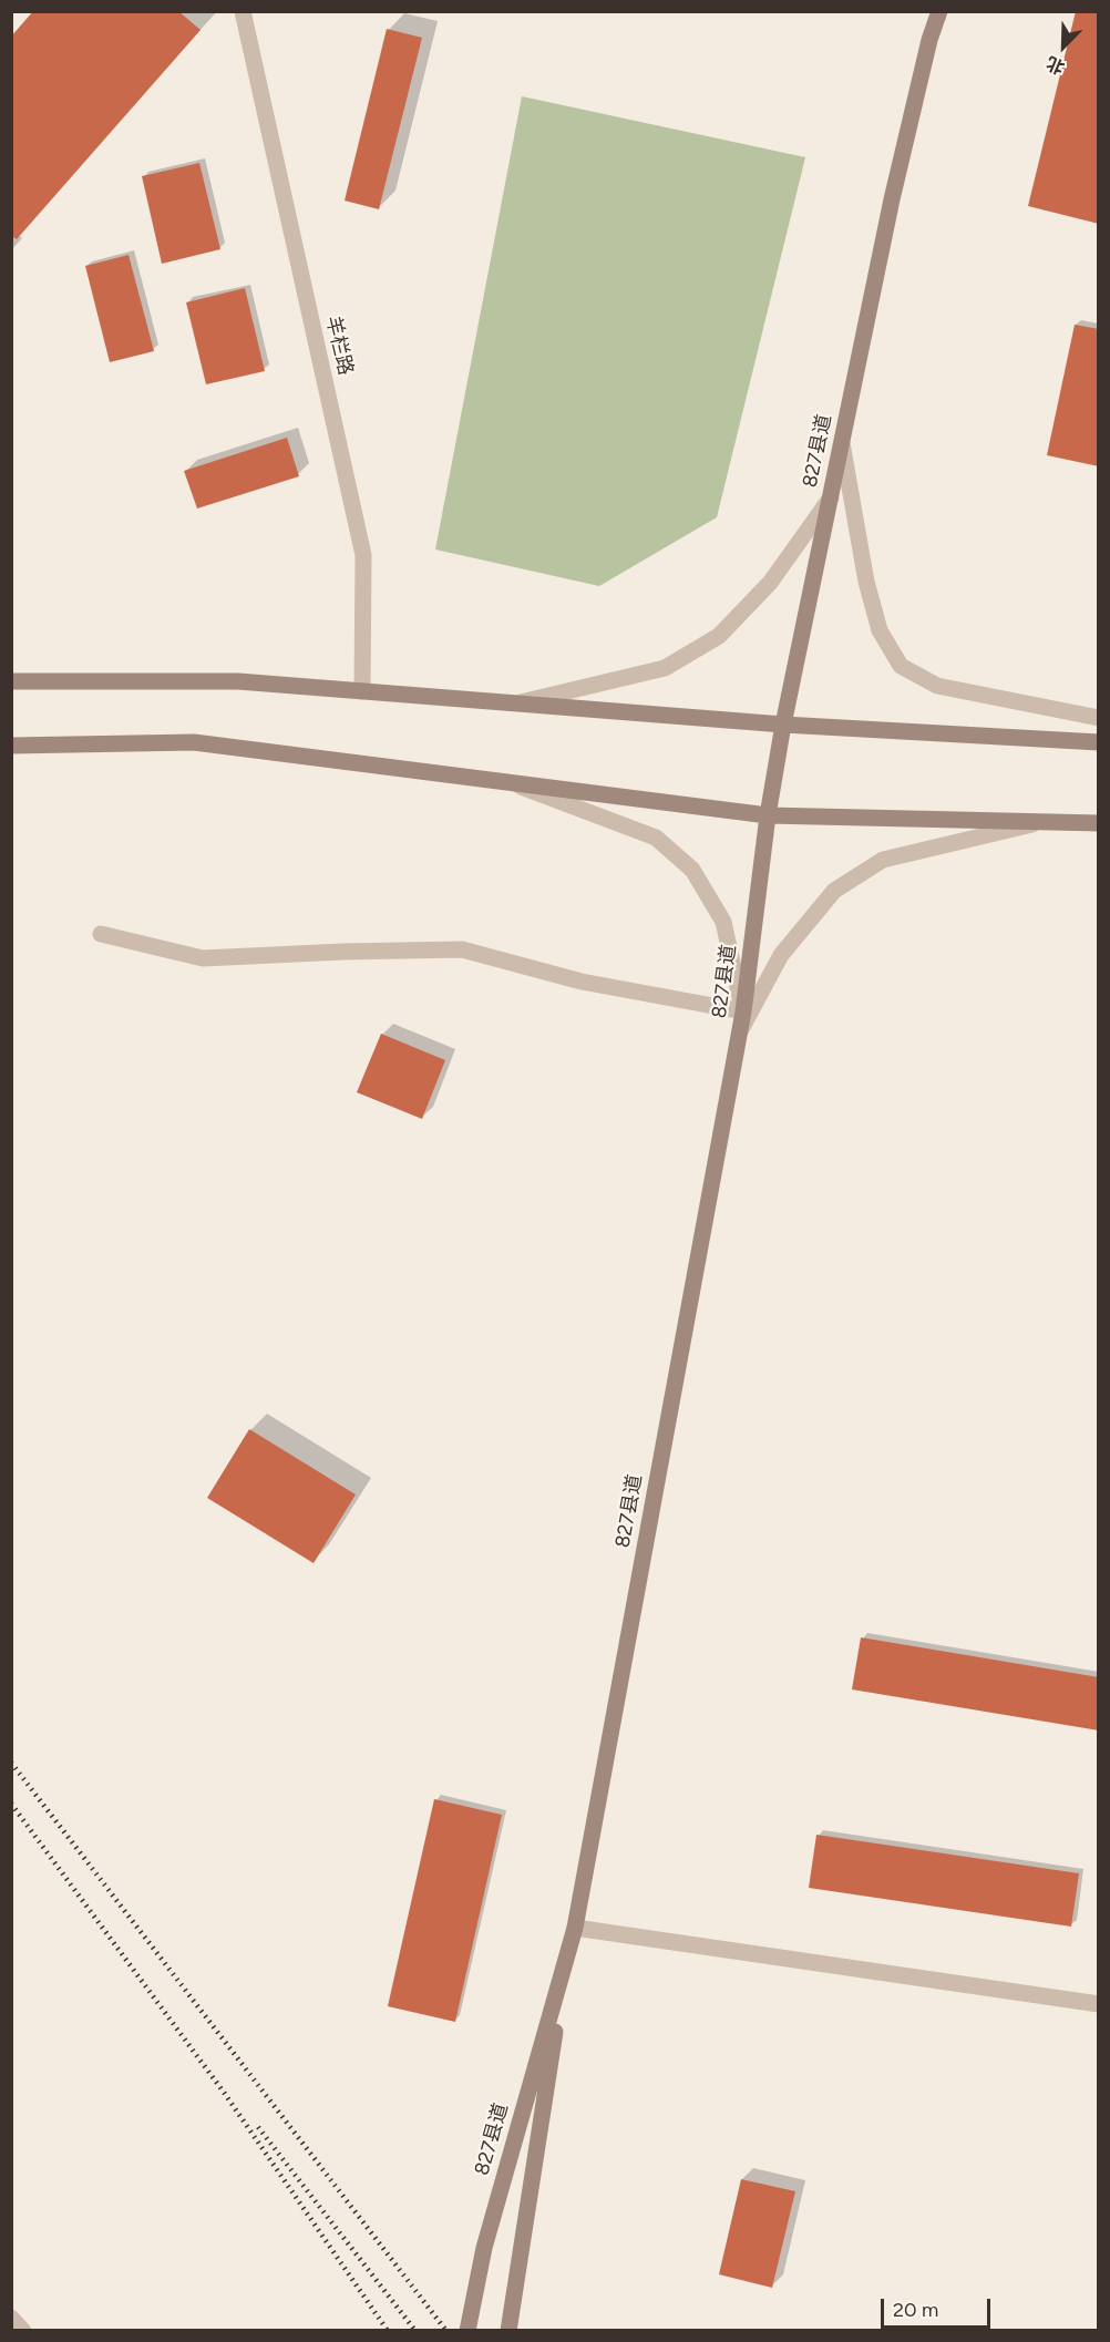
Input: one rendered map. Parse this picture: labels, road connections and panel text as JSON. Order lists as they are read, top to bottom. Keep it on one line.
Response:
{"streets":{"main road":["827县道"],"street":["羊栏路"]},"scale_bar":"20 m","north":"bottom left"}
